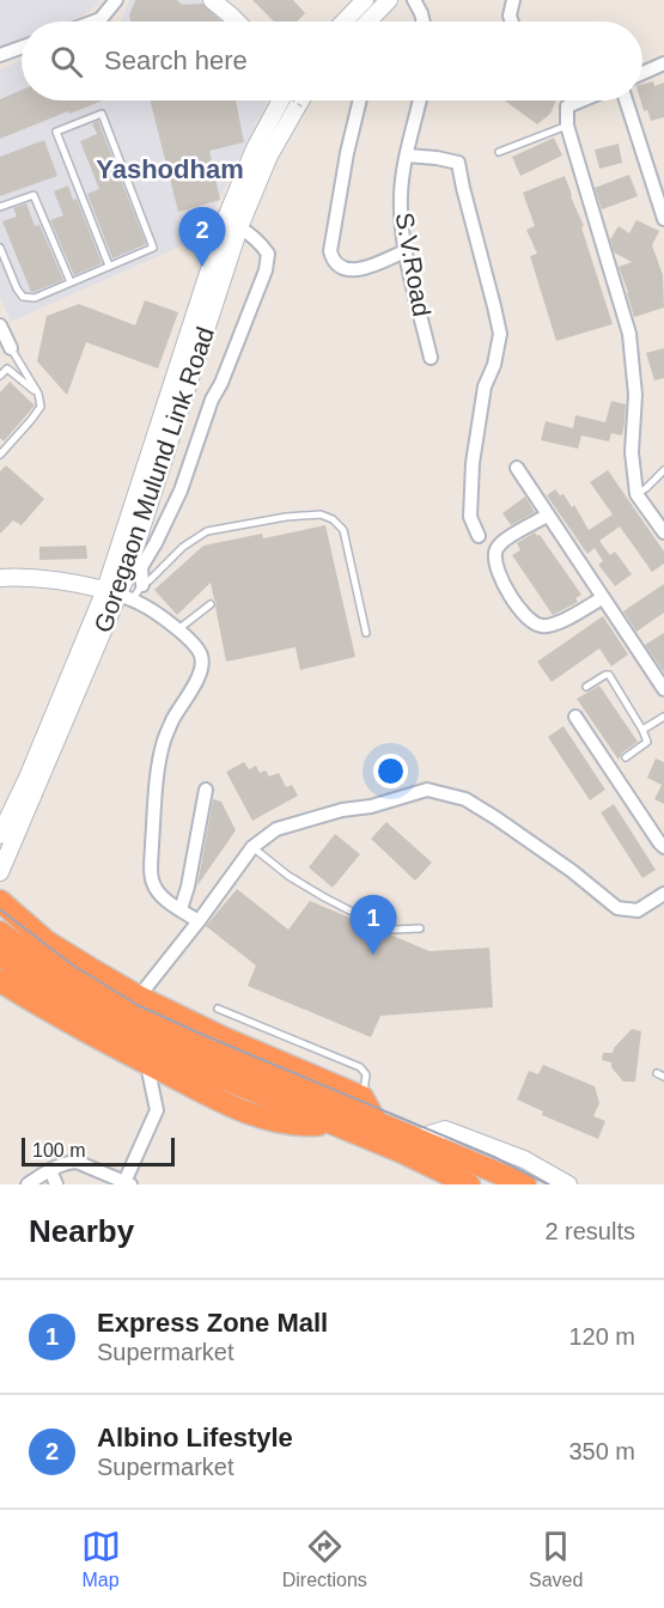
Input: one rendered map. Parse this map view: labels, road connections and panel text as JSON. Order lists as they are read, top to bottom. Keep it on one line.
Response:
{"streets":{"main road":["Goregaon Mulund Link Road"],"street":["S.V.Road"]},"districts":["Yashodham"],"scale_bar":"100 m","page":{"search":"Search here","pins":["2","1"],"scale":"100 m","heading":["Nearby","2 results"],"list":[{"mark":"1","name":"Express Zone Mall","note":"Supermarket","value":"120 m"},{"mark":"2","name":"Albino Lifestyle","note":"Supermarket","value":"350 m"}],"nav":["Map","Directions","Saved"]}}
